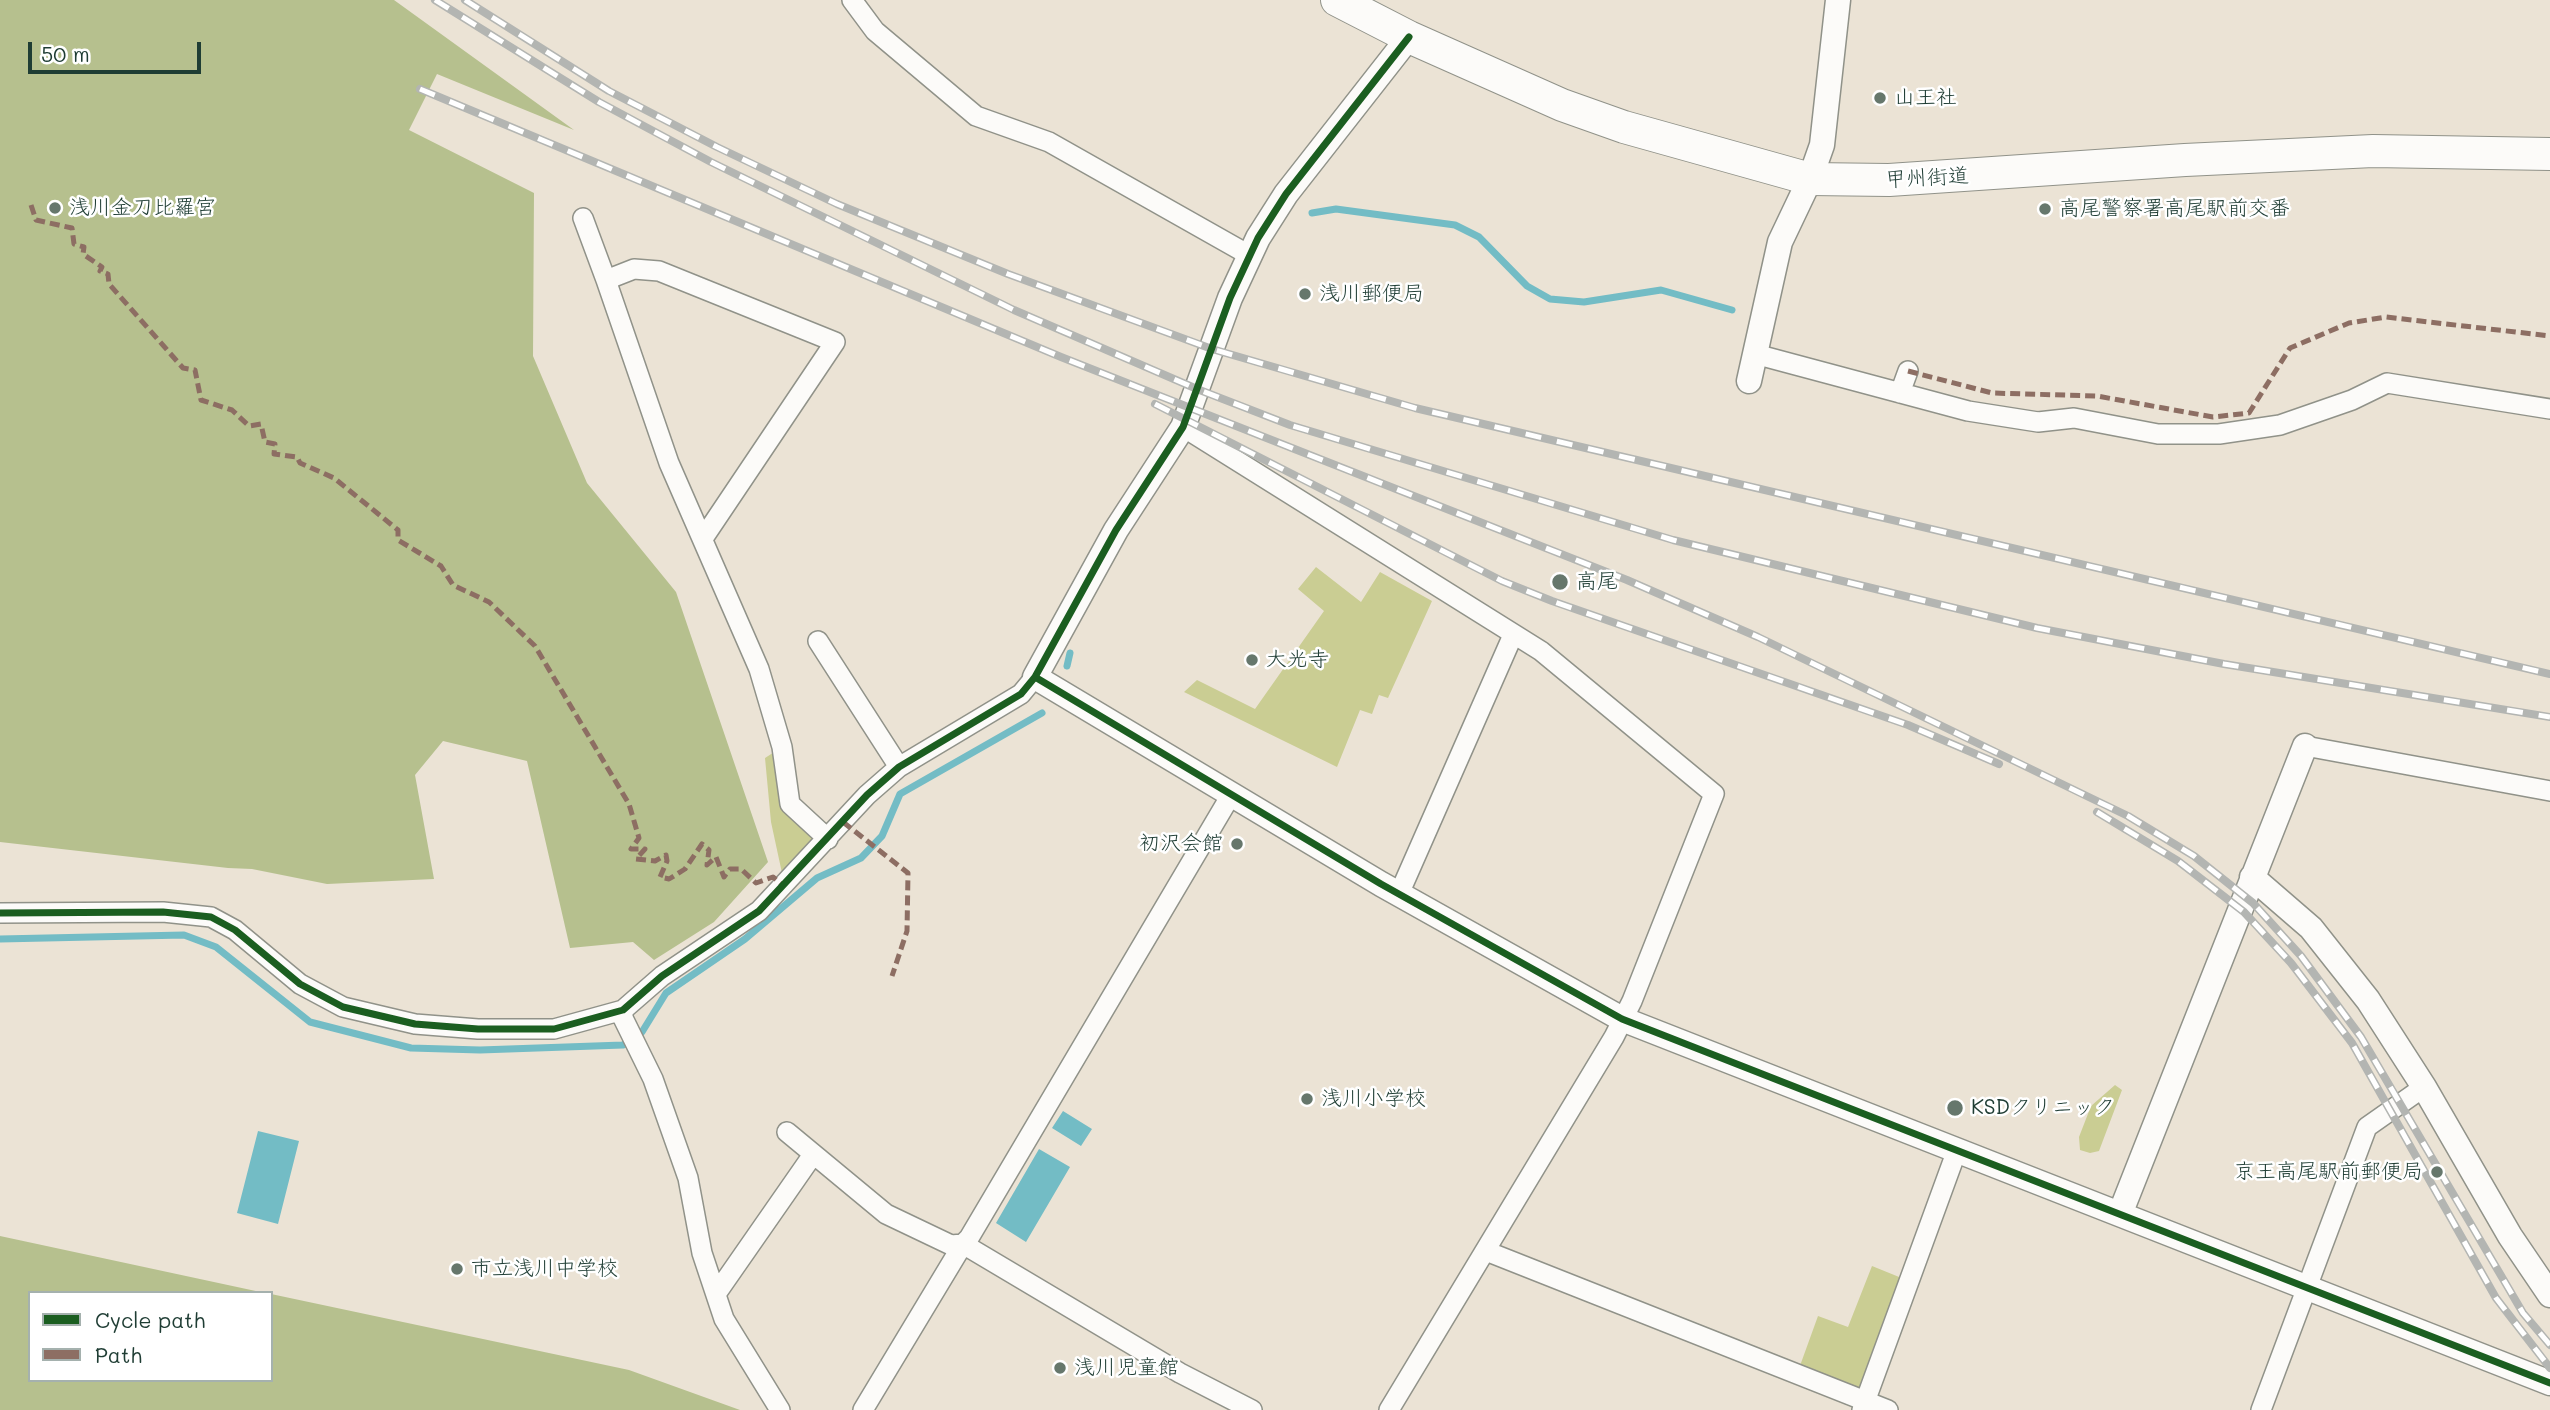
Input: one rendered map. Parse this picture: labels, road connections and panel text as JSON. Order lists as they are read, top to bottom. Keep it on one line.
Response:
{"streets":{"highway":["甲州街道"]},"places":["山王社","浅川金刀比羅宮","高尾警察署高尾駅前交番","浅川郵便局","高尾","大光寺","初沢会館","浅川小学校","KSDクリニック","京王高尾駅前郵便局","市立浅川中学校","浅川児童館"],"legend":["Cycle path","Path"],"scale_bar":"50 m"}
